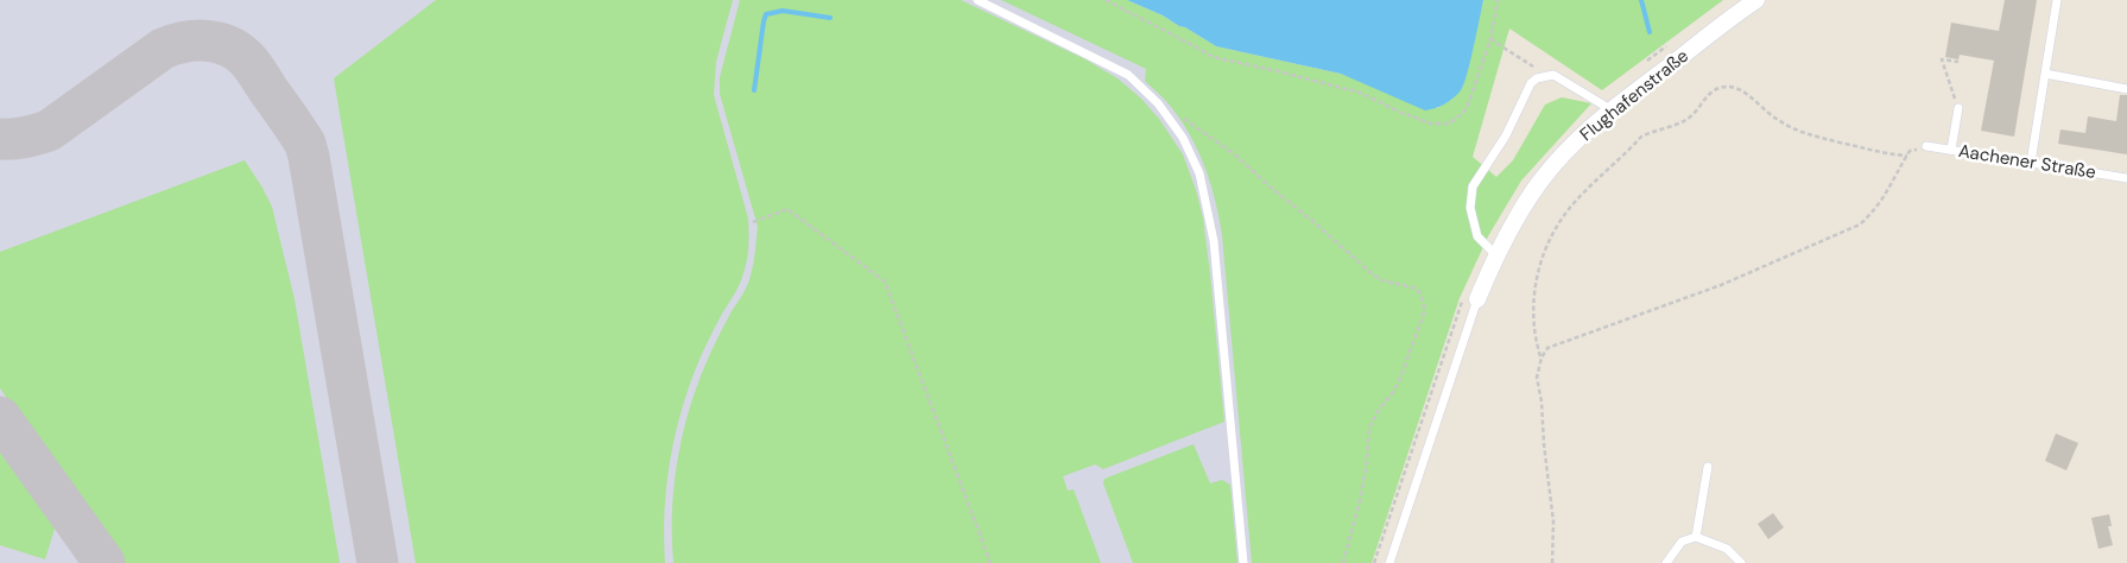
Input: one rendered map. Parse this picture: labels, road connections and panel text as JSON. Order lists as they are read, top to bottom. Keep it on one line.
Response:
{"streets":{"street":["Flughafenstraße"],"lane":["Aachener Straße"]}}
